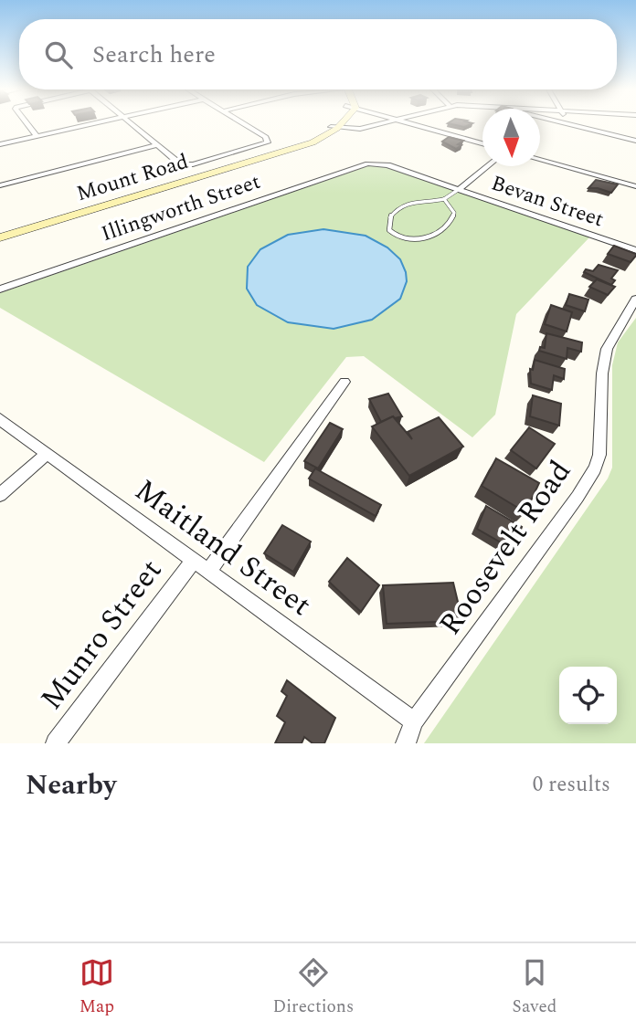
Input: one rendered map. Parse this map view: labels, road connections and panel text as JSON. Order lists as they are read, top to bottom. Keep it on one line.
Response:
{"streets":{"main road":["Mount Road"],"street":["Bevan Street","Illingworth Street","Maitland Street","Roosevelt Road","Munro Street"]},"crossings":[["Bevan Street","Illingworth Street"],["Maitland Street","Roosevelt Road"],["Maitland Street","Munro Street"]],"north":"bottom","page":{"search":"Search here","heading":["Nearby","0 results"],"nav":["Map","Directions","Saved"]}}
